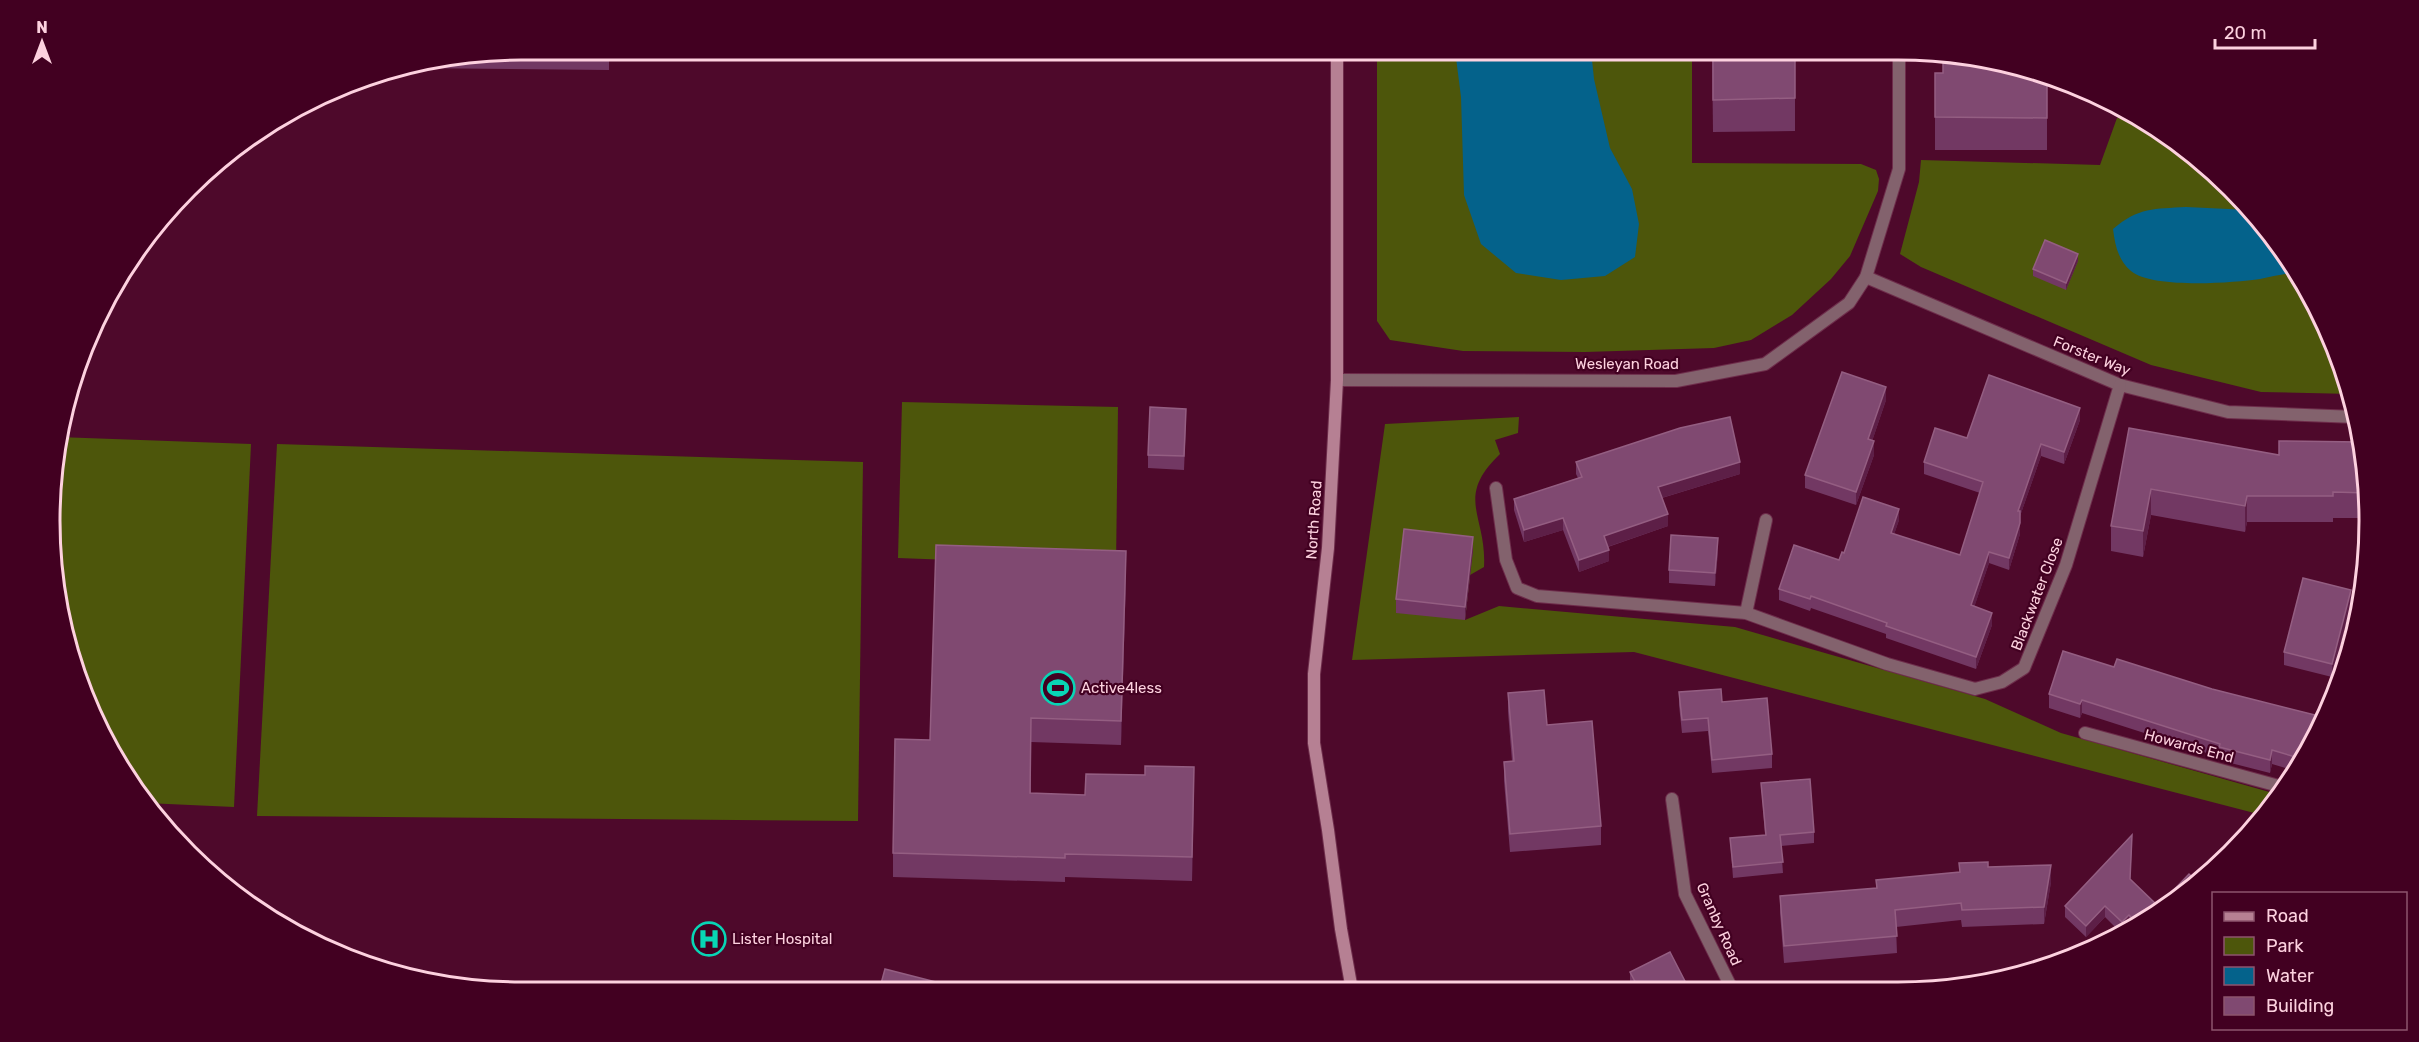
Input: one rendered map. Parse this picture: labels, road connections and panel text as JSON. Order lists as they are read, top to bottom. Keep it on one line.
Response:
{"streets":{"main road":["North Road"],"street":["Forster Way","Wesleyan Road","Blackwater Close","Howards End","Granby Road"]},"crossings":[["Forster Way","Wesleyan Road"],["Forster Way","Blackwater Close"],["Wesleyan Road","North Road"]],"places":{"sports":["Active4less"],"hospital":["Lister Hospital"]},"legend":["Road","Park","Water","Building"],"scale_bar":"20 m","north":"top"}
